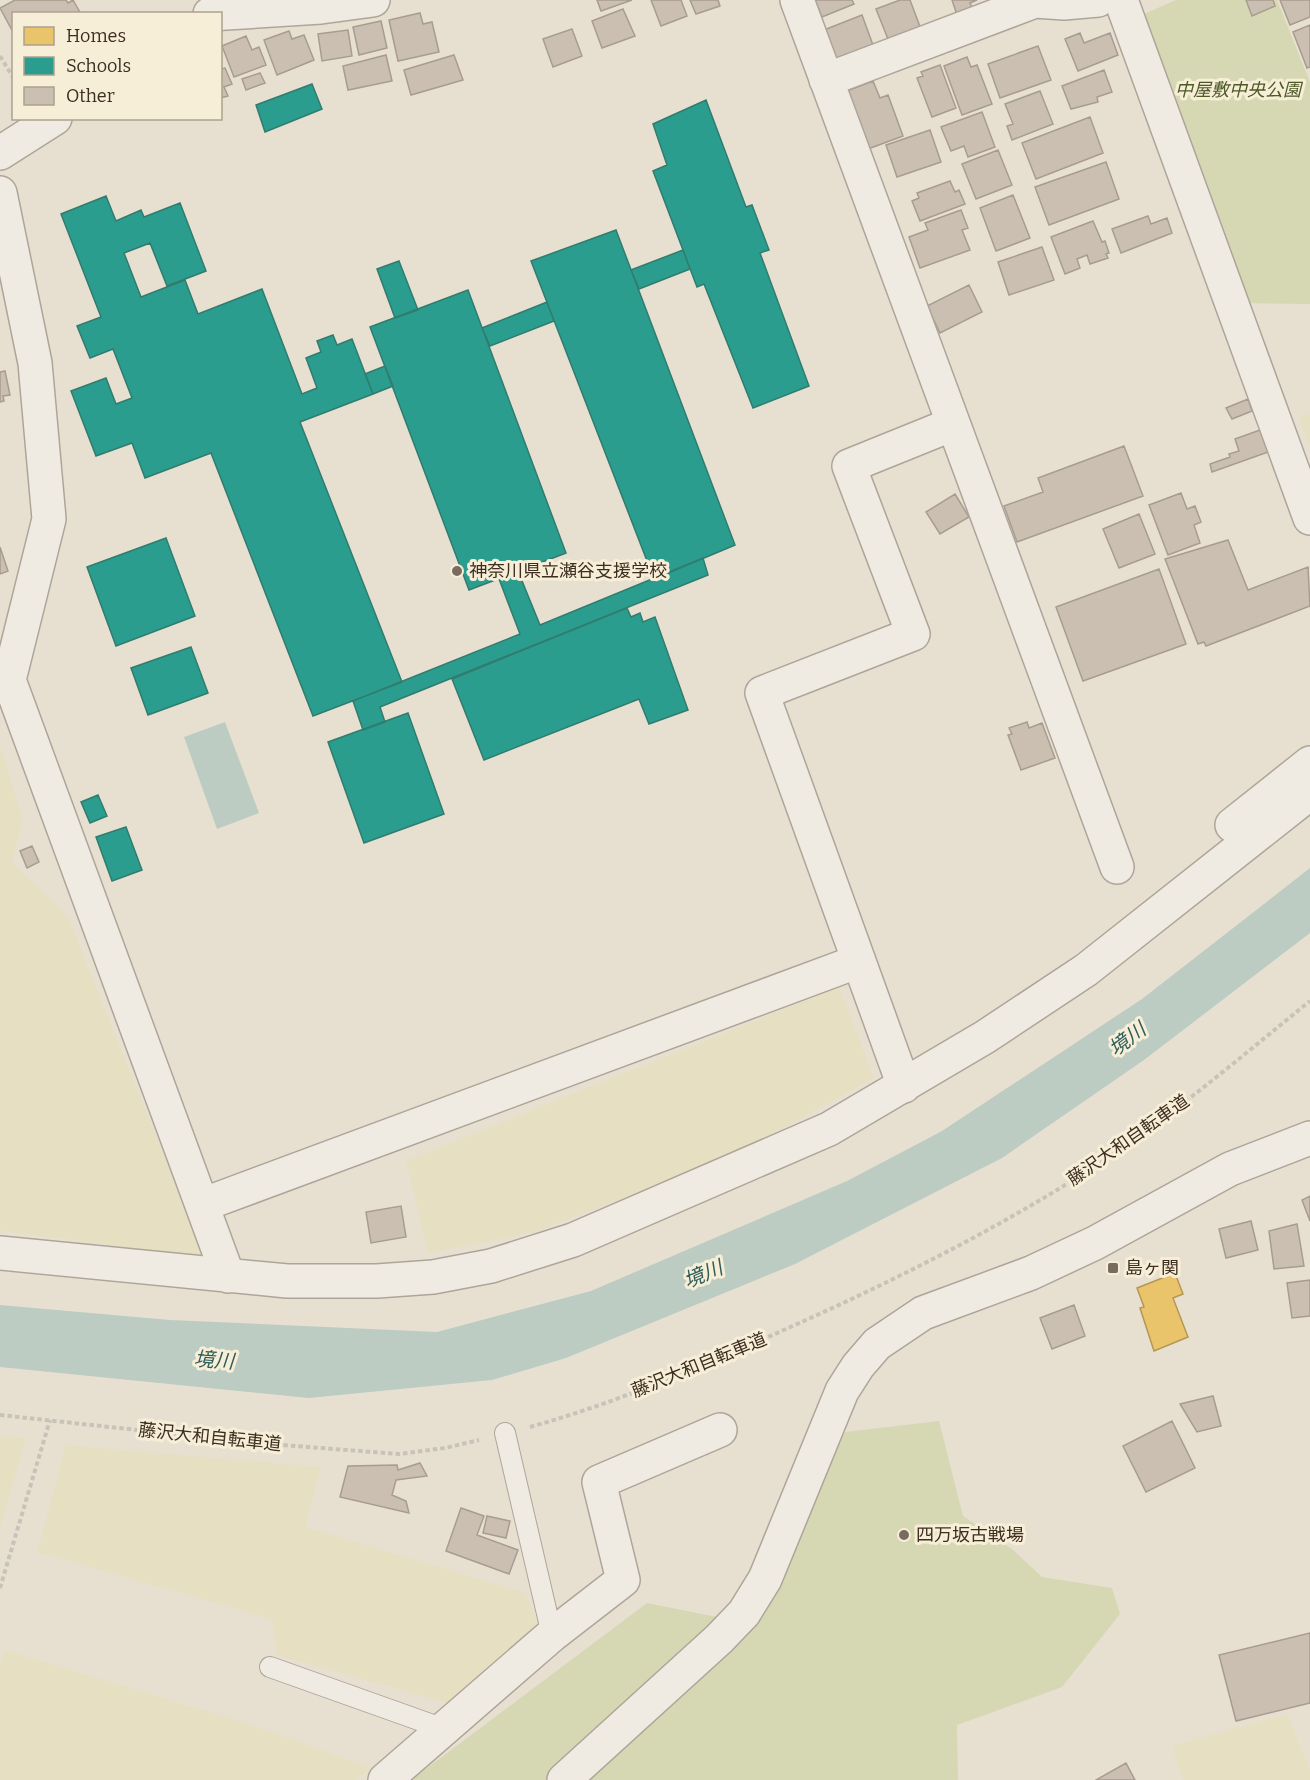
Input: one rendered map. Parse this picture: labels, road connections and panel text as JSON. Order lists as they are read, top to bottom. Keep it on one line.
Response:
{"streets":{"path":["藤沢大和自転車道"]},"water":["境川"],"parks":["中屋敷中央公園"],"places":{"other":["神奈川県立瀬谷支援学校","四万坂古戦場"],"transit":["島ヶ関"]},"legend":["Homes","Schools","Other"]}
